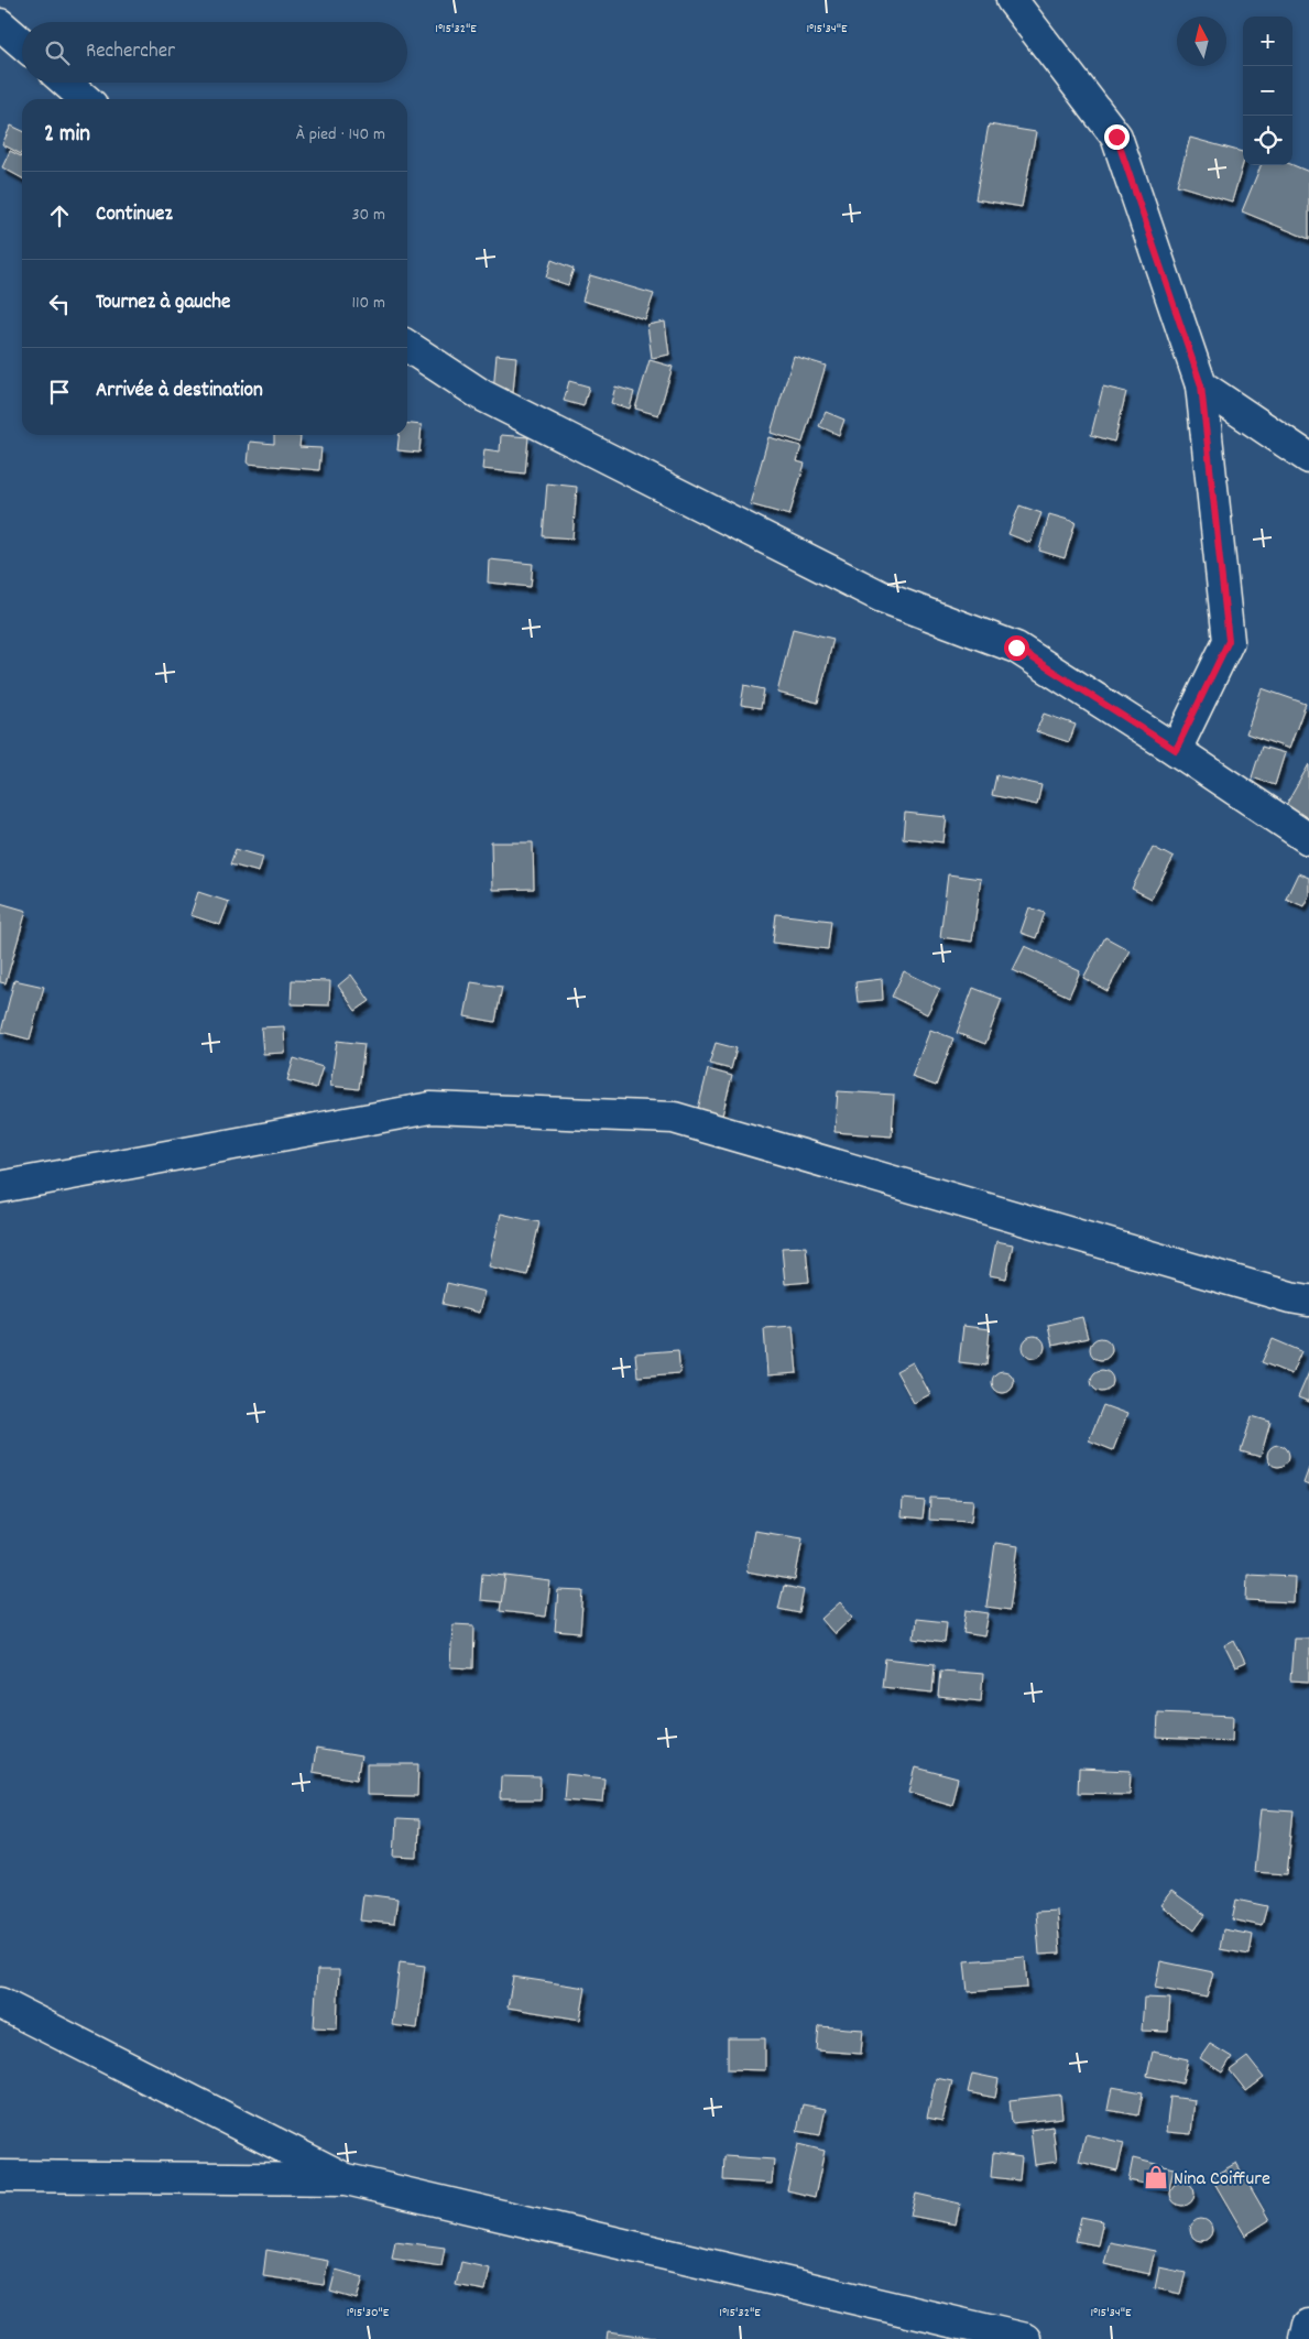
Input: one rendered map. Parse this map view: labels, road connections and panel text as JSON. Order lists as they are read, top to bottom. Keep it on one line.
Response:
{"places":{"shop":["Nina Coiffure"]},"north":"top","page":{"map_buttons":["+","−"],"search":"Rechercher","heading":["2 min","À pied · 140 m"],"list":[["Continuez","30 m"],["Tournez à gauche","110 m"],"Arrivée à destination"]},"coordinates":["1°15'32\"E","1°15'34\"E","1°15'30\"E"]}
